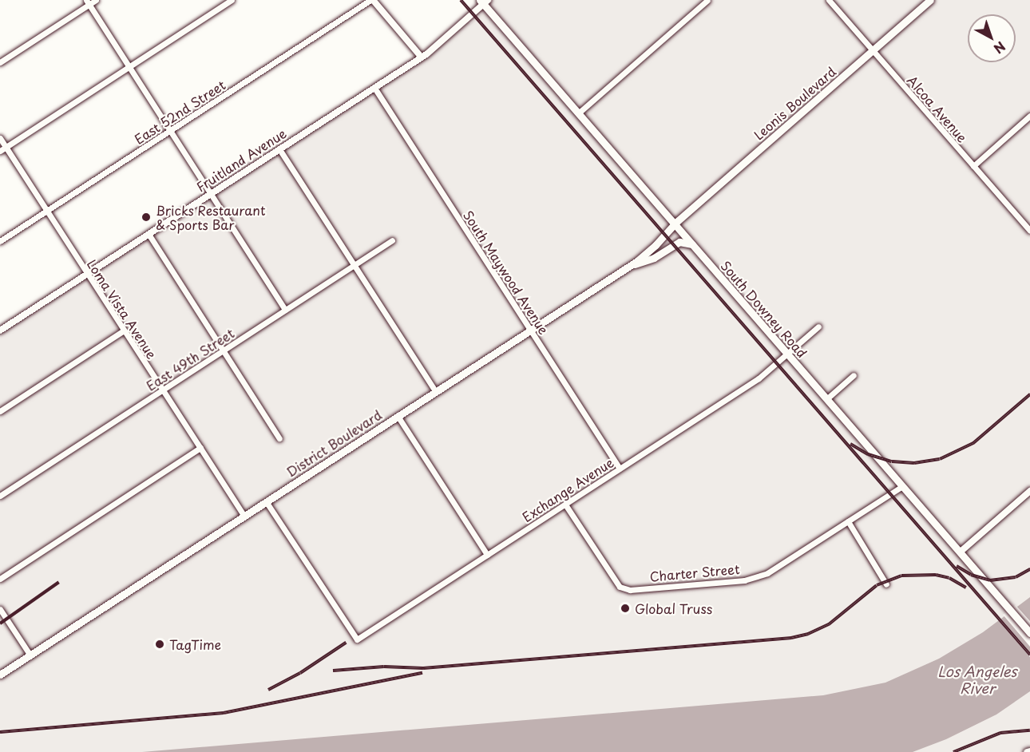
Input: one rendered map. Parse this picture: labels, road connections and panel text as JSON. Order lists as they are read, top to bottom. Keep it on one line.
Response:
{"streets":{"main road":["Leonis Boulevard","South Downey Road","District Boulevard"],"street":["Alcoa Avenue","East 52nd Street","Fruitland Avenue","South Maywood Avenue","Loma Vista Avenue","East 49th Street","Exchange Avenue","Charter Street"]},"crossings":[["Leonis Boulevard","Alcoa Avenue"],["Leonis Boulevard","South Downey Road"],["Leonis Boulevard","District Boulevard"],["East 52nd Street","Loma Vista Avenue"],["Fruitland Avenue","South Maywood Avenue"],["Fruitland Avenue","Loma Vista Avenue"],["Fruitland Avenue","South Downey Road"],["South Maywood Avenue","District Boulevard"],["South Maywood Avenue","Exchange Avenue"],["Loma Vista Avenue","East 49th Street"],["Loma Vista Avenue","District Boulevard"],["South Downey Road","District Boulevard"],["South Downey Road","Exchange Avenue"],["South Downey Road","Charter Street"],["District Boulevard","Exchange Avenue"],["Exchange Avenue","Charter Street"]],"water":["Los Angeles River"],"places":["Bricks Restaurant & Sports Bar","Global Truss","TagTime"],"north":"bottom right"}
